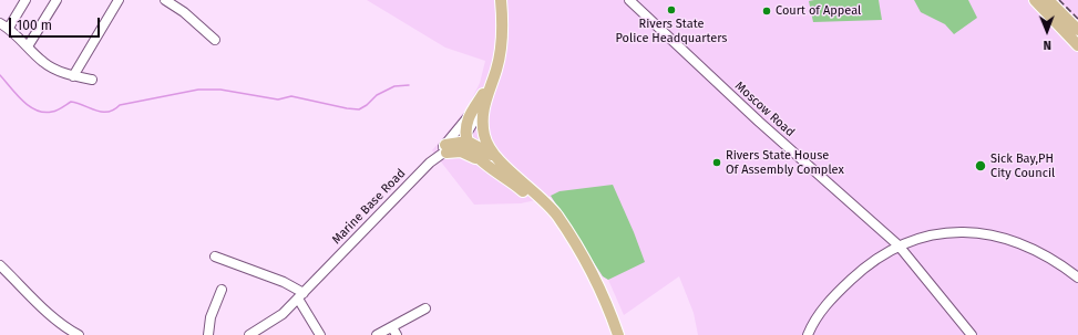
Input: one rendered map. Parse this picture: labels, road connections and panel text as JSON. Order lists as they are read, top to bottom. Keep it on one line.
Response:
{"streets":{"street":["Moscow Road","Marine Base Road"]},"places":["Rivers State Police Headquarters","Court of Appeal","Rivers State House Of Assembly Complex","Sick Bay,PH City Council"],"scale_bar":"100 m","north":"bottom"}
